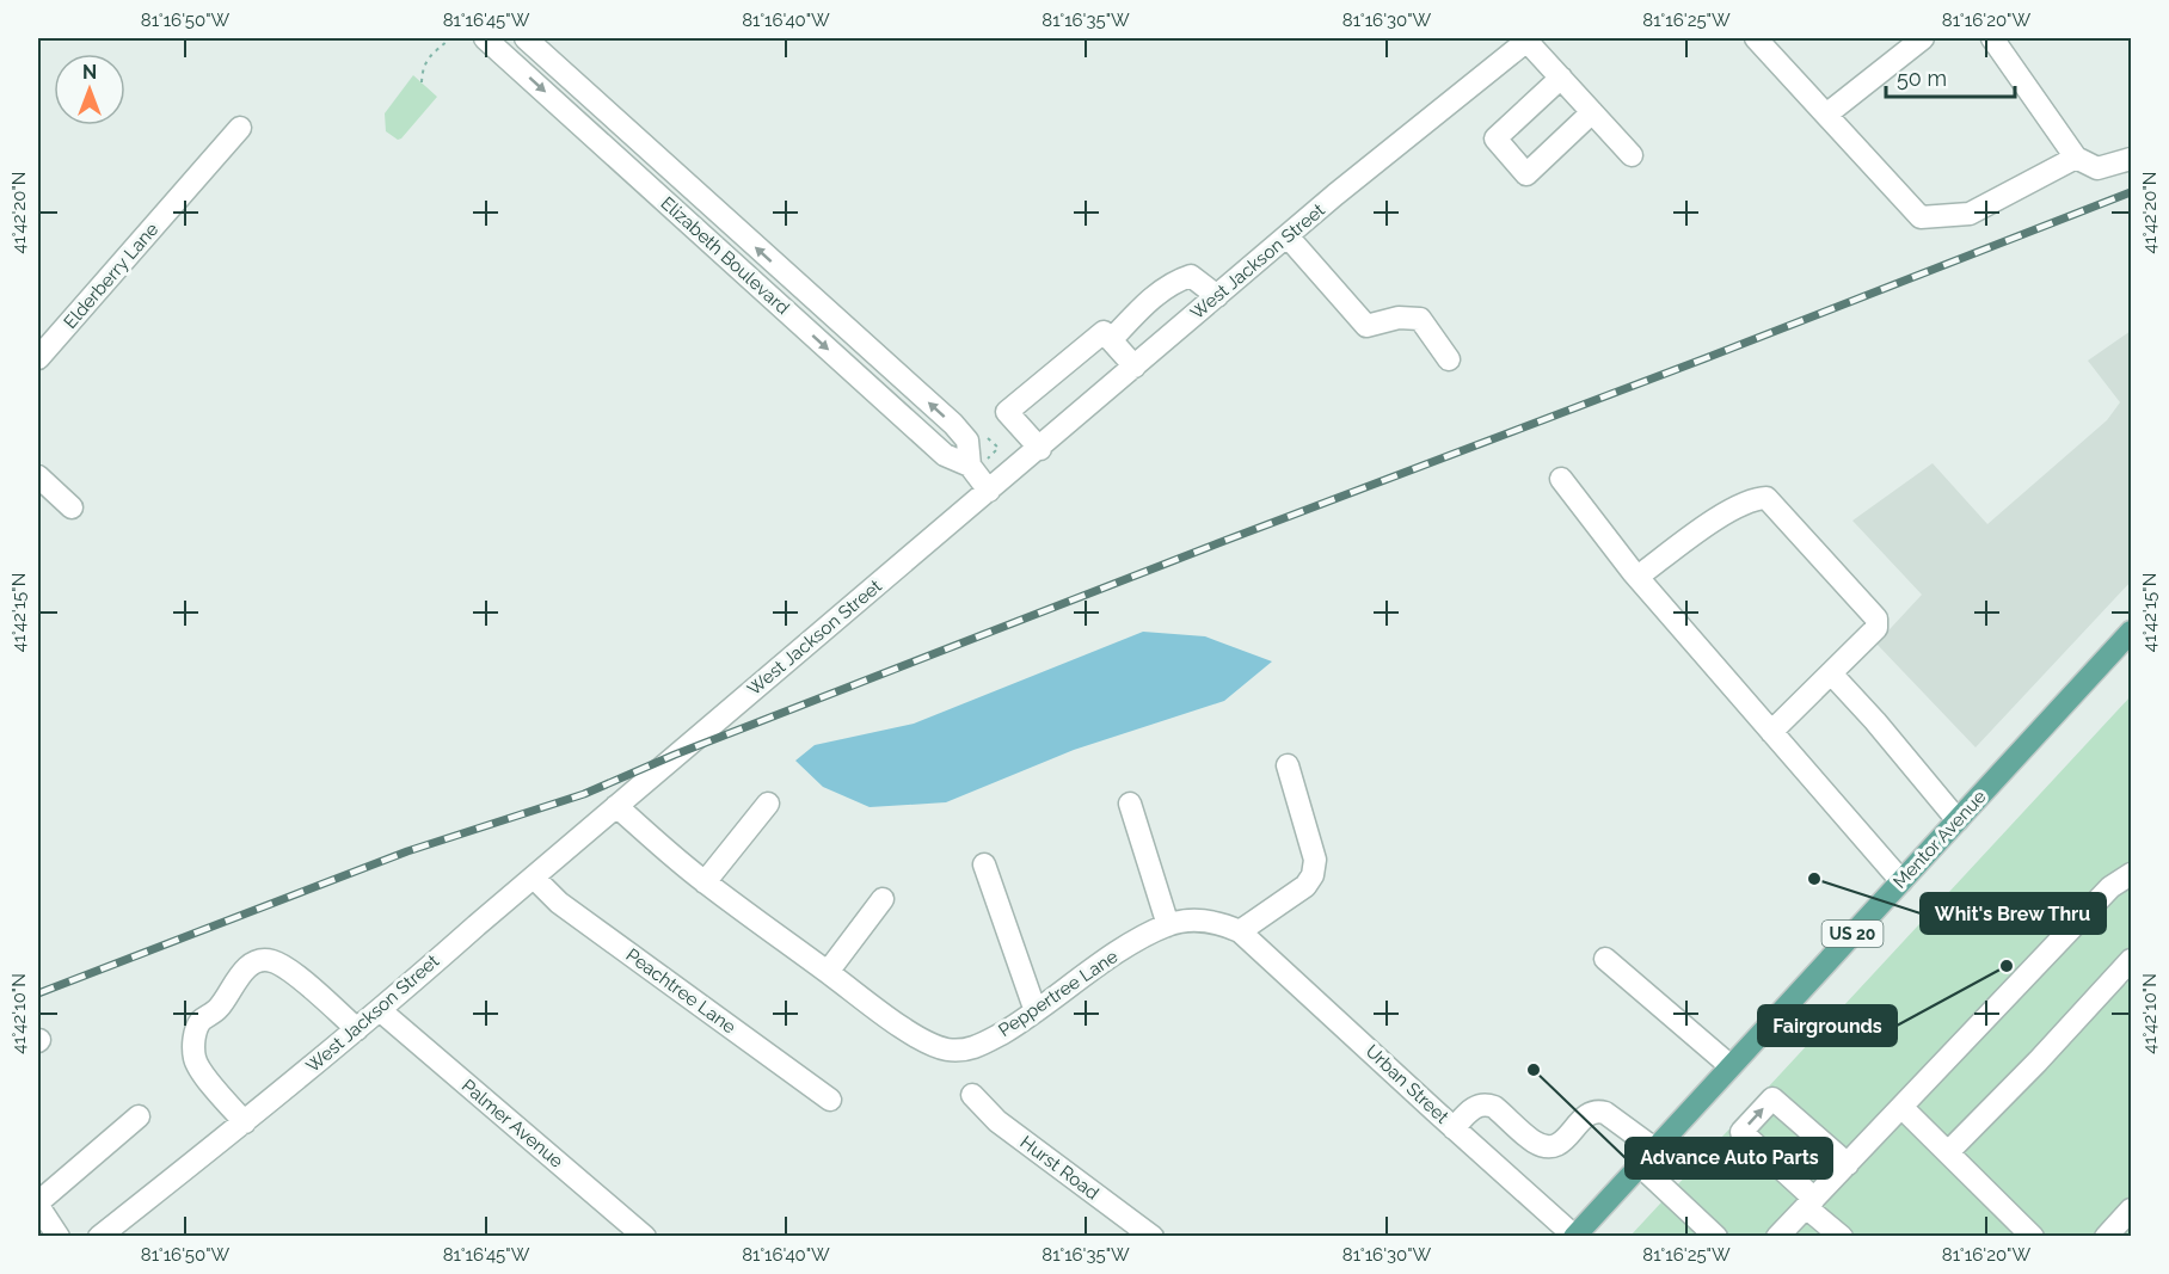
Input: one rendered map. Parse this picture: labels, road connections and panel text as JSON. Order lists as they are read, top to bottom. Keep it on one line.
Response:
{"streets":{"main road":["Mentor Avenue","US 20"],"street":["Elizabeth Boulevard","West Jackson Street","Elderberry Lane","Peachtree Lane","Peppertree Lane","Urban Street","Palmer Avenue","Hurst Road"]},"crossings":[["Elizabeth Boulevard","West Jackson Street"],["West Jackson Street","Peachtree Lane"],["West Jackson Street","Peppertree Lane"],["West Jackson Street","Palmer Avenue"],["Mentor Avenue","Urban Street"],["Peppertree Lane","Urban Street"]],"places":["Whit's Brew Thru","Fairgrounds","Advance Auto Parts"],"scale_bar":"50 m","north":"top","coordinates":["81°16'50\"W","81°16'45\"W","81°16'40\"W","81°16'35\"W","81°16'30\"W","81°16'25\"W","81°16'20\"W","41°42'20\"N","41°42'15\"N","41°42'10\"N"]}
